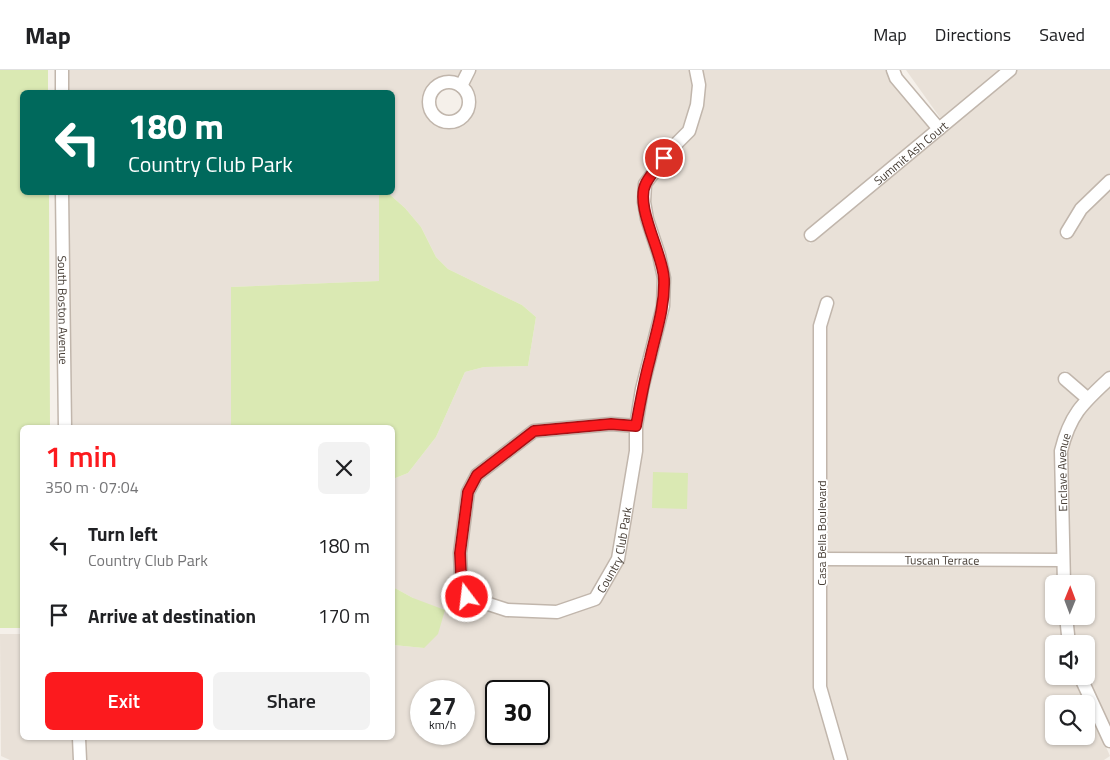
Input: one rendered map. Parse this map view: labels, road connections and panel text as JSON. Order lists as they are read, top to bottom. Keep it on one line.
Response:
{"streets":{"street":["Summit Ash Court","South Boston Avenue","Enclave Avenue","Casa Bella Boulevard","Country Club Park","Tuscan Terrace"]},"crossings":[["Enclave Avenue","Tuscan Terrace"],["Casa Bella Boulevard","Tuscan Terrace"]],"north":"top","page":{"header":"Map","nav":["Map","Directions","Saved"],"turn":["180 m","Country Club Park"],"heading":["1 min","350 m · 07:04"],"list":[{"name":"Turn left","note":"Country Club Park","value":"180 m"},{"name":"Arrive at destination","value":"170 m"}],"buttons":["Exit","Share"],"speed":"27 km/h","limit":"30"}}
